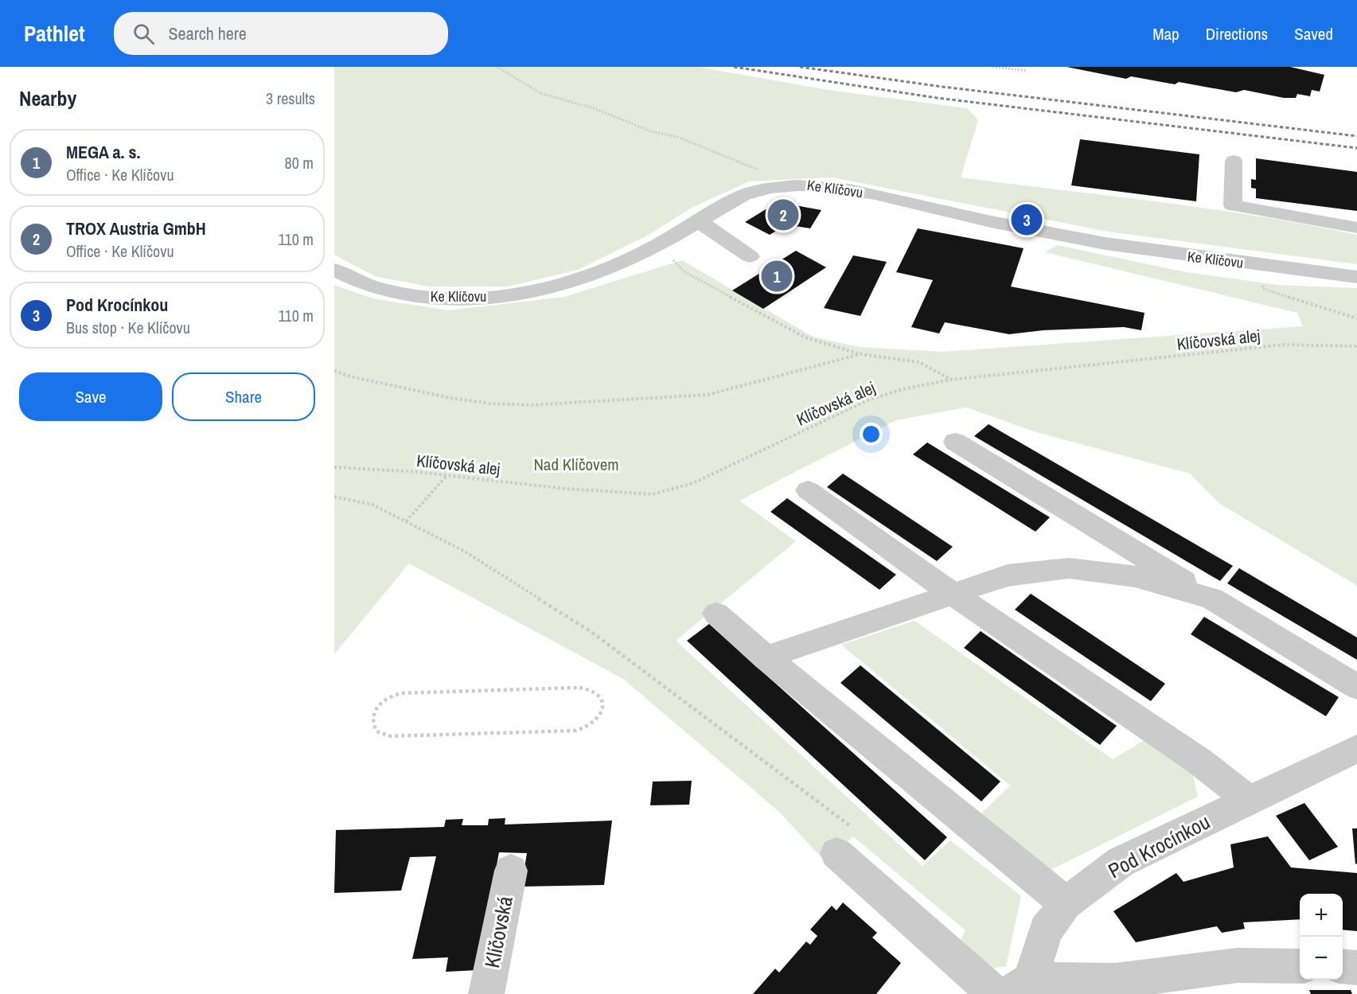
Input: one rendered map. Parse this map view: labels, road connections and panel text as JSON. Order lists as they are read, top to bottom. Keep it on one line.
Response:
{"streets":{"street":["Ke Klíčovu","Pod Krocínkou","Klíčovská"],"path":["Klíčovská alej"]},"parks":["Nad Klíčovem"],"page":{"header":"Pathlet","search":"Search here","nav":["Map","Directions","Saved"],"heading":["Nearby","3 results"],"list":[{"mark":"1","name":"MEGA a. s.","note":"Office · Ke Klíčovu","value":"80 m"},{"mark":"2","name":"TROX Austria GmbH","note":"Office · Ke Klíčovu","value":"110 m"},{"mark":"3","name":"Pod Krocínkou","note":"Bus stop · Ke Klíčovu","value":"110 m"}],"pins":["2","3","1"],"buttons":["Save","Share"],"map_buttons":["+","−"]}}
